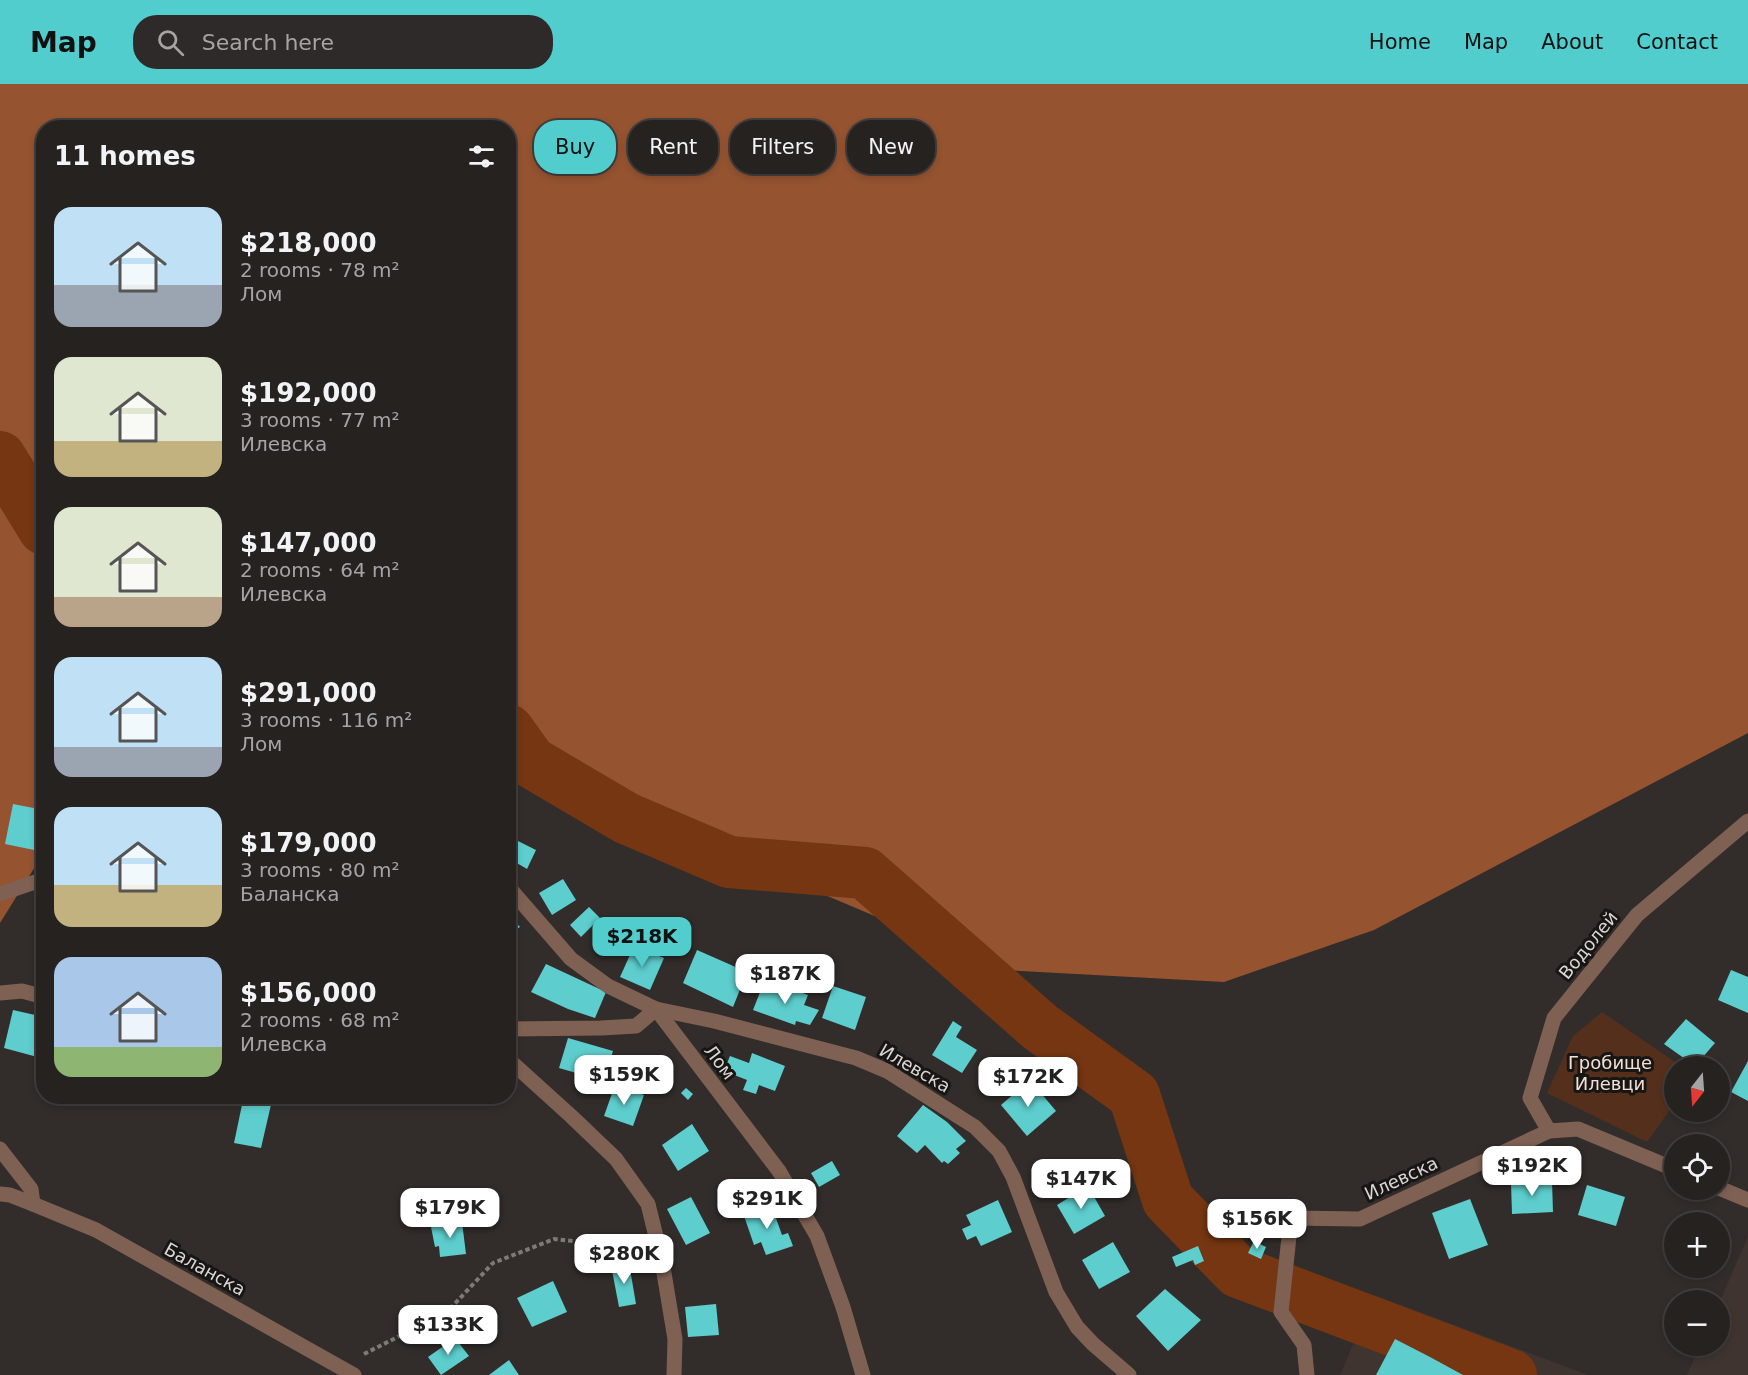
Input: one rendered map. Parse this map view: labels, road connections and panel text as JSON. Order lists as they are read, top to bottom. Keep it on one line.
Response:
{"streets":{"street":["Водолей","Лом","Илевска","Баланска"]},"crossings":[["Водолей","Илевска"],["Лом","Илевска"]],"parks":["Гробище Илевци"],"north":"bottom","page":{"header":"Map","search":"Search here","nav":["Home","Map","About","Contact"],"chip":["Buy","Rent","Filters","New"],"heading":"11 homes","list":[{"name":"$218,000","note":"2 rooms · 78 m² · Лом"},{"name":"$192,000","note":"3 rooms · 77 m² · Илевска"},{"name":"$147,000","note":"2 rooms · 64 m² · Илевска"},{"name":"$291,000","note":"3 rooms · 116 m² · Лом"},{"name":"$179,000","note":"3 rooms · 80 m² · Баланска"},{"name":"$156,000","note":"2 rooms · 68 m² · Илевска"}],"price":["$218K","$187K","$159K","$172K","$192K","$147K","$291K","$179K","$156K","$280K","$133K"],"map_buttons":["+","−"]}}
